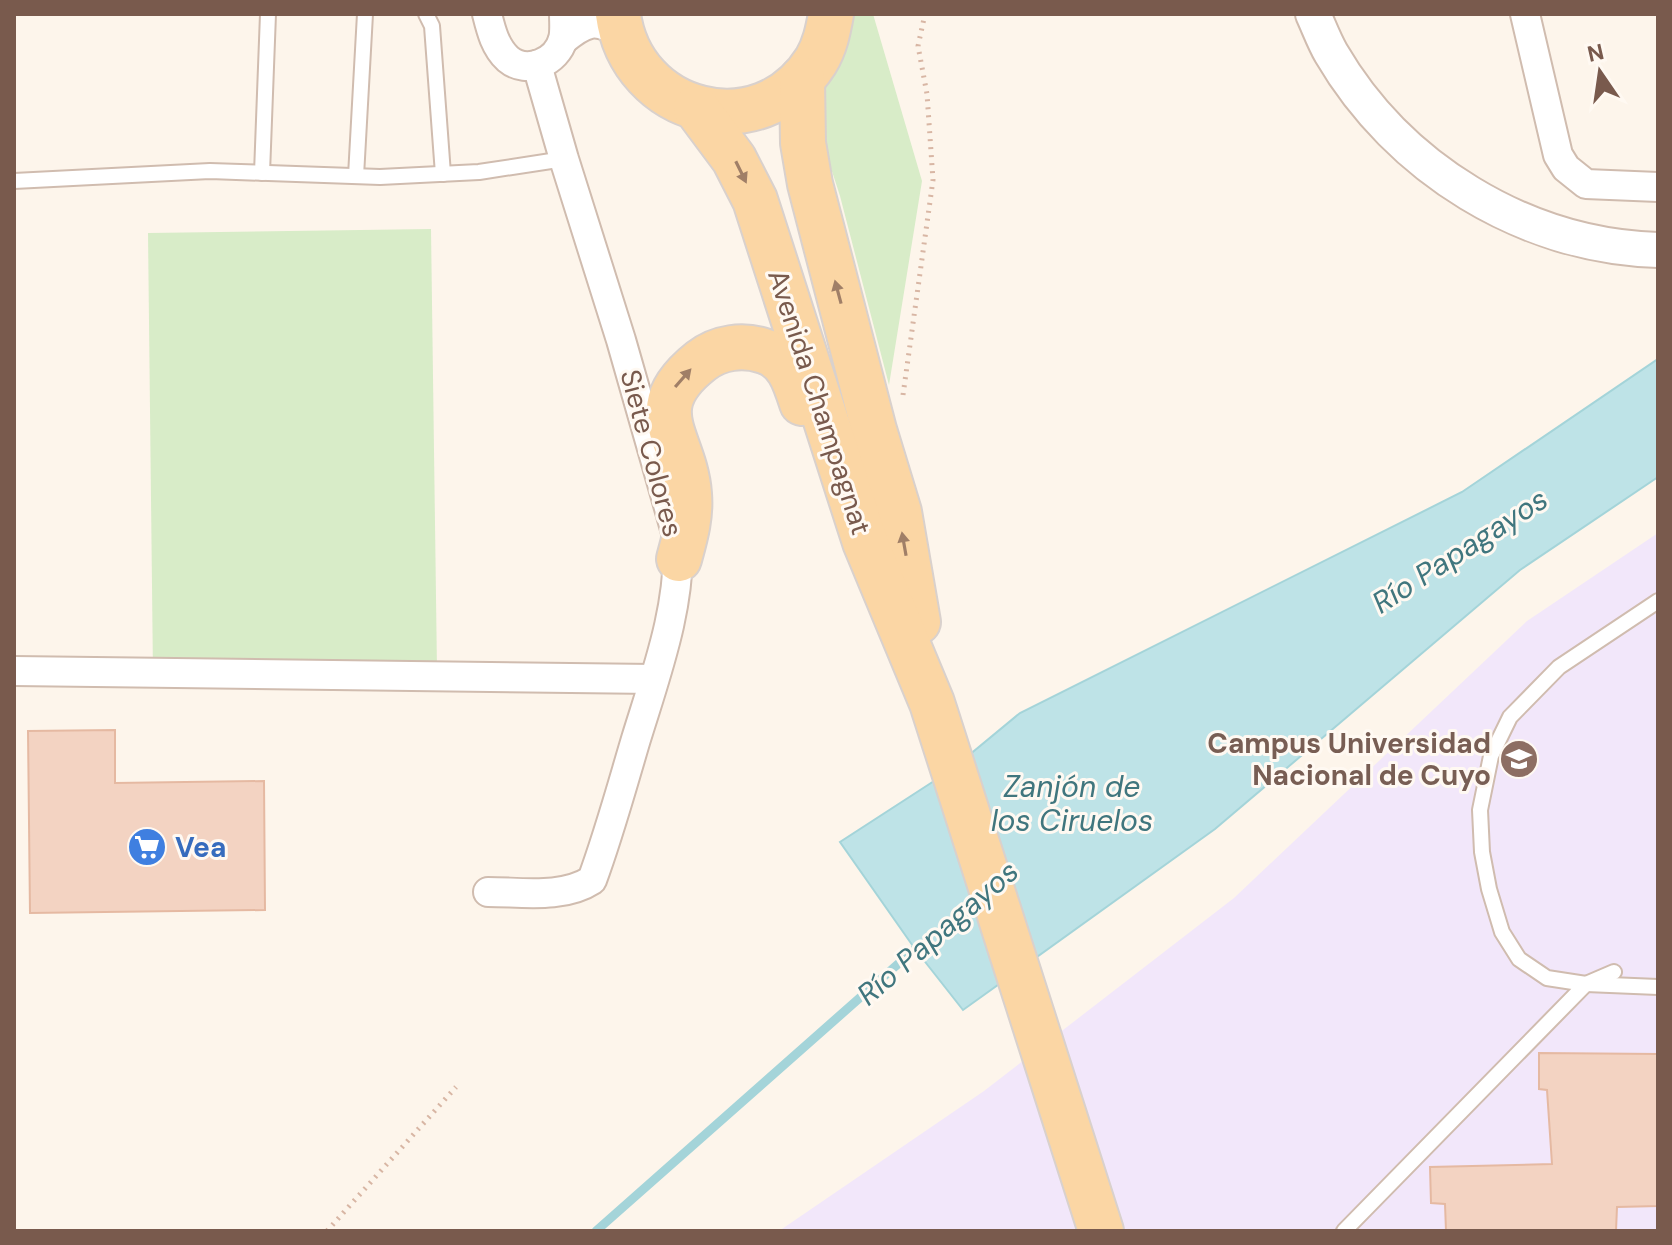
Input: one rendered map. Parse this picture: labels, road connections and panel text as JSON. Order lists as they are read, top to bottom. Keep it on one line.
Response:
{"streets":{"main road":["Avenida Champagnat"],"street":["Siete Colores"]},"water":["Río Papagayos","Zanjón de los Ciruelos"],"places":{"school or university":["Campus Universidad Nacional de Cuyo"],"supermarket":["Vea"]},"north":"top"}
